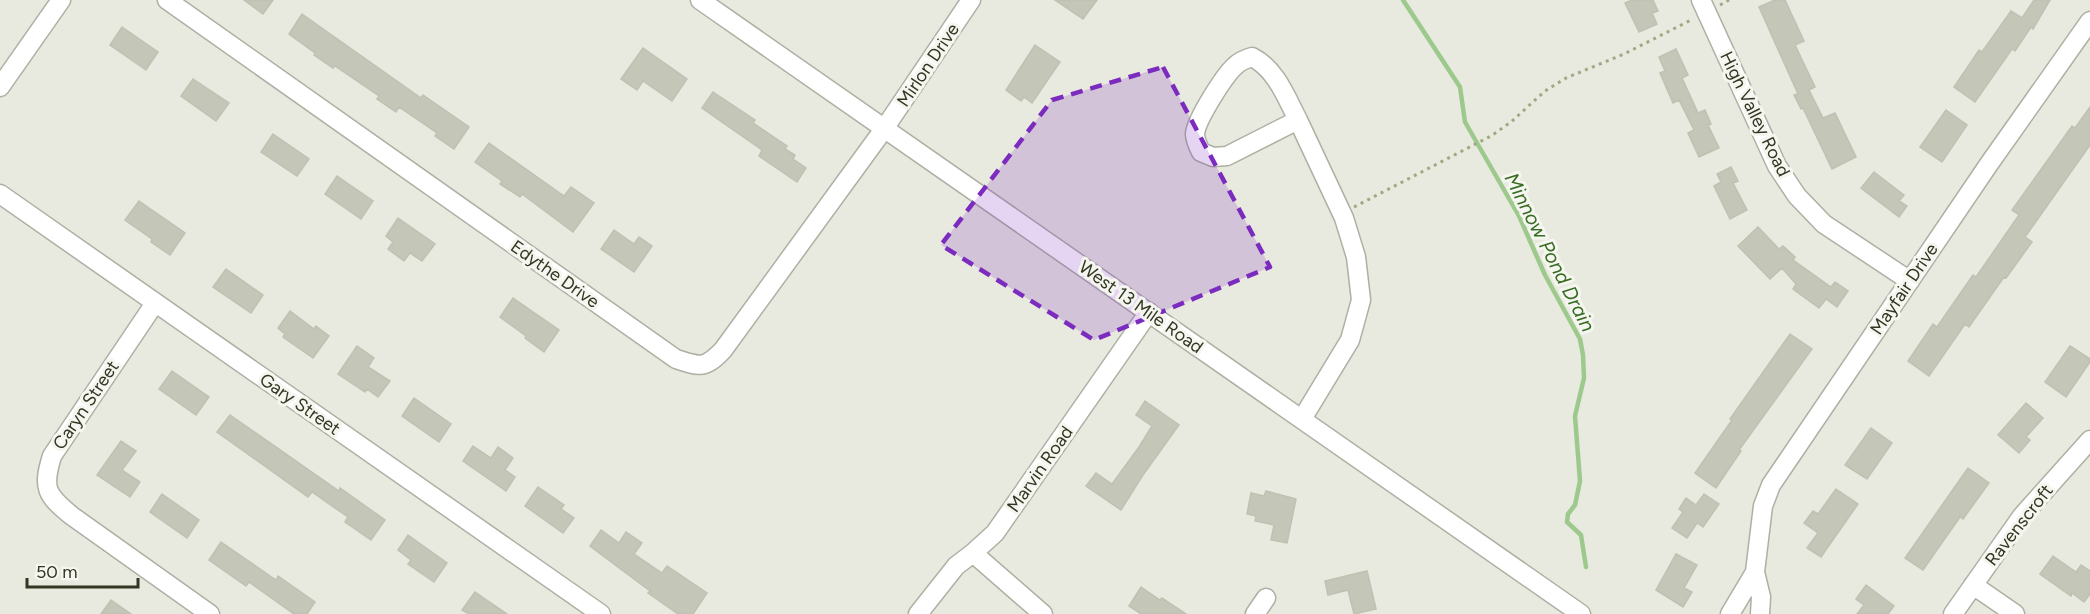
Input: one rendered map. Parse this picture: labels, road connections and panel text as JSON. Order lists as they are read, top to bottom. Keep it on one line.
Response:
{"streets":{"street":["Mirlon Drive","High Valley Road","Edythe Drive","Mayfair Drive","West 13 Mile Road","Gary Street","Caryn Street","Marvin Road","Ravenscroft"]},"crossings":[["Mirlon Drive","Edythe Drive"],["Mirlon Drive","West 13 Mile Road"],["High Valley Road","Mayfair Drive"],["Edythe Drive","West 13 Mile Road"],["West 13 Mile Road","Marvin Road"],["Gary Street","Caryn Street"]],"water":["Minnow Pond Drain"],"scale_bar":"50 m"}
